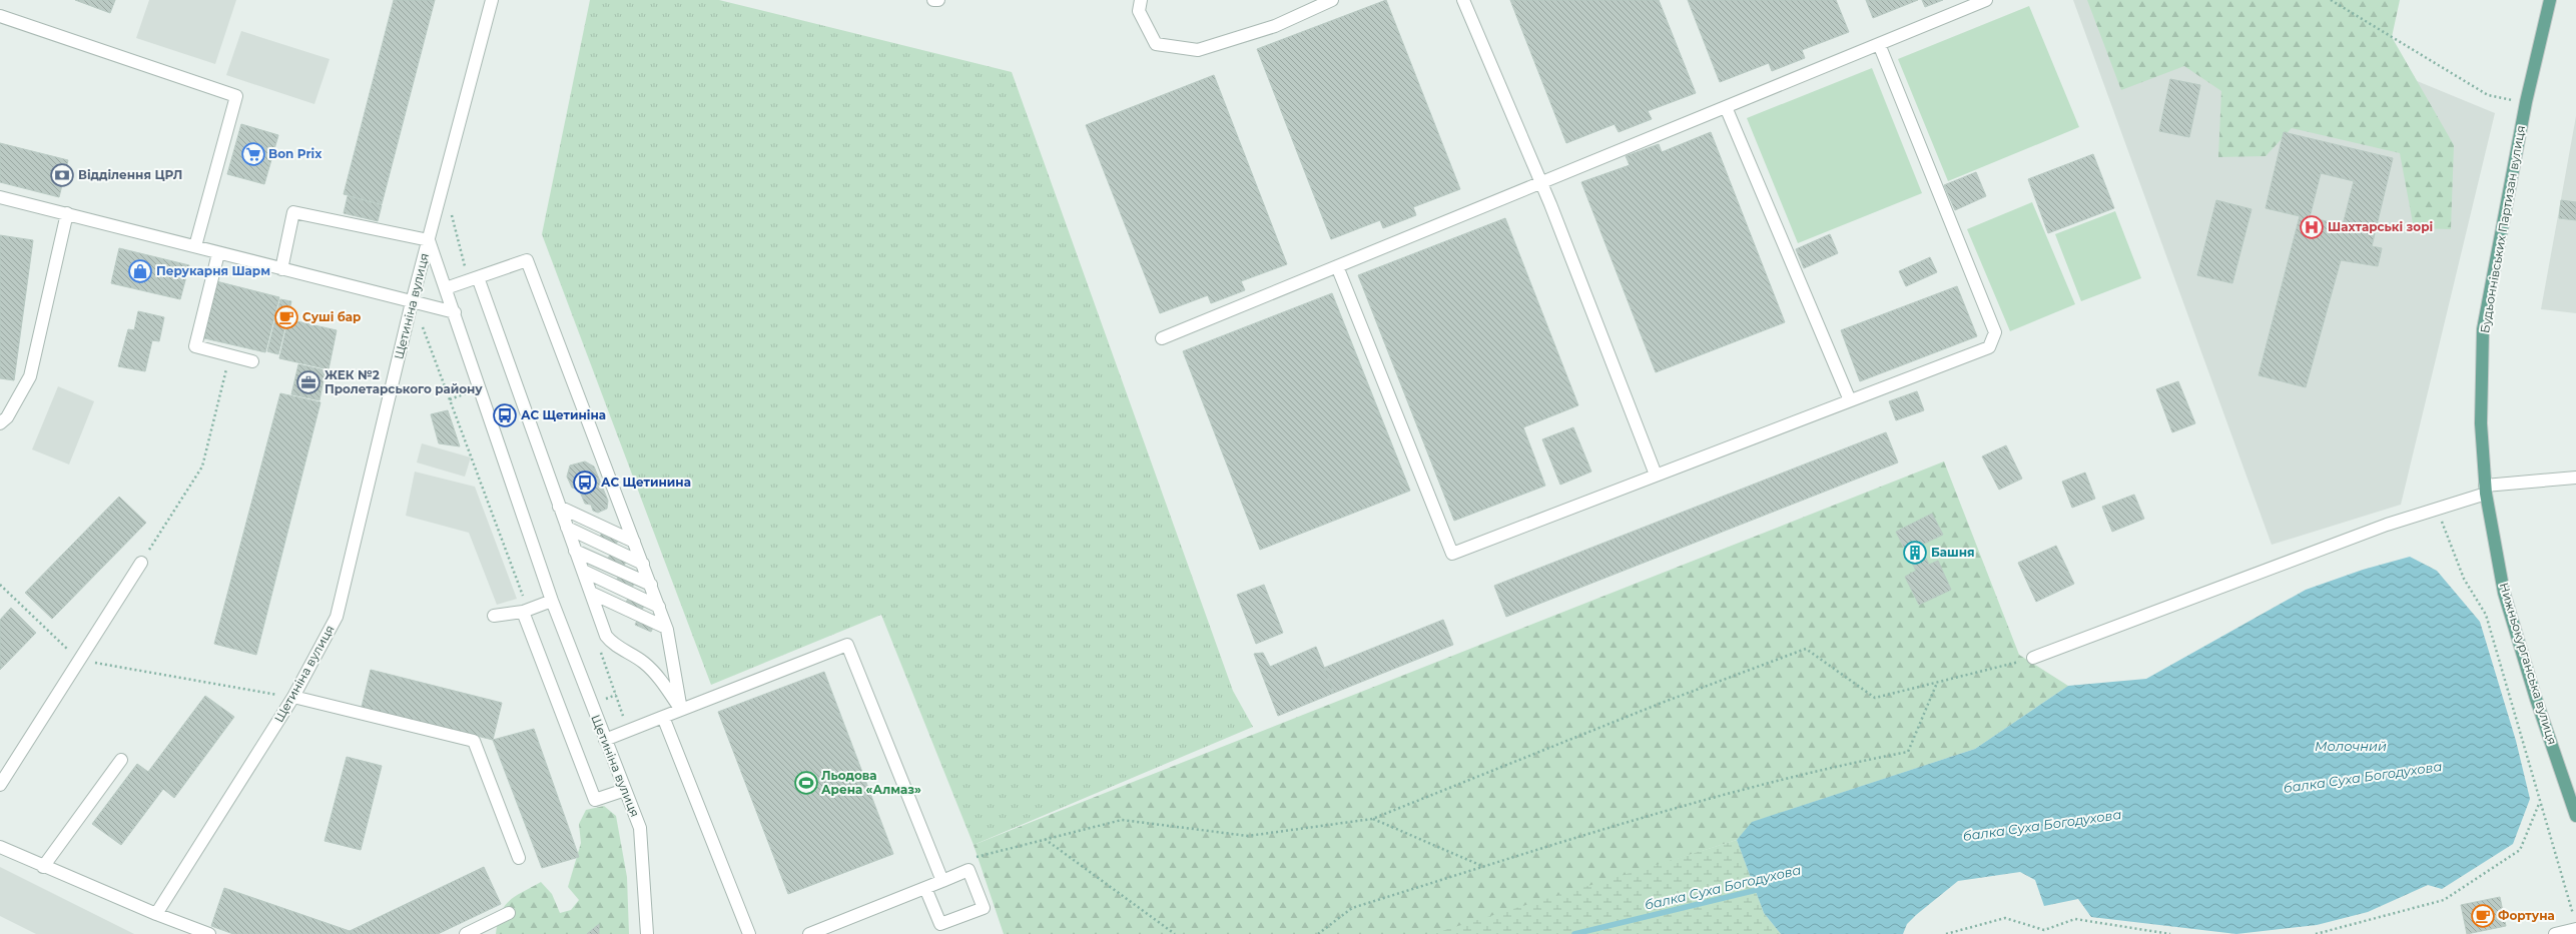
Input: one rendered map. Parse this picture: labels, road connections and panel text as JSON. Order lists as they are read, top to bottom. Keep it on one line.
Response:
{"streets":{"main road":["Будьоннівських Партизан вулиця","Нижньокурганська вулиця"],"street":["Щетиніна вулиця"]},"crossings":[["Будьоннівських Партизан вулиця","Нижньокурганська вулиця"]],"water":["Молочний","балка Суха Богодухова"],"places":{"supermarket":["Bon Prix"],"bank":["Відділення ЦРЛ"],"hospital":["Шахтарські зорі"],"shop":["Перукарня Шарм"],"cafe":["Суші бар","Фортуна"],"office":["ЖЕК №2 Пролетарського району"],"bus stop":["АС Щетиніна","АС Щетинина"],"building":["Башня"],"sports":["Льодова Арена «Алмаз»"]}}
